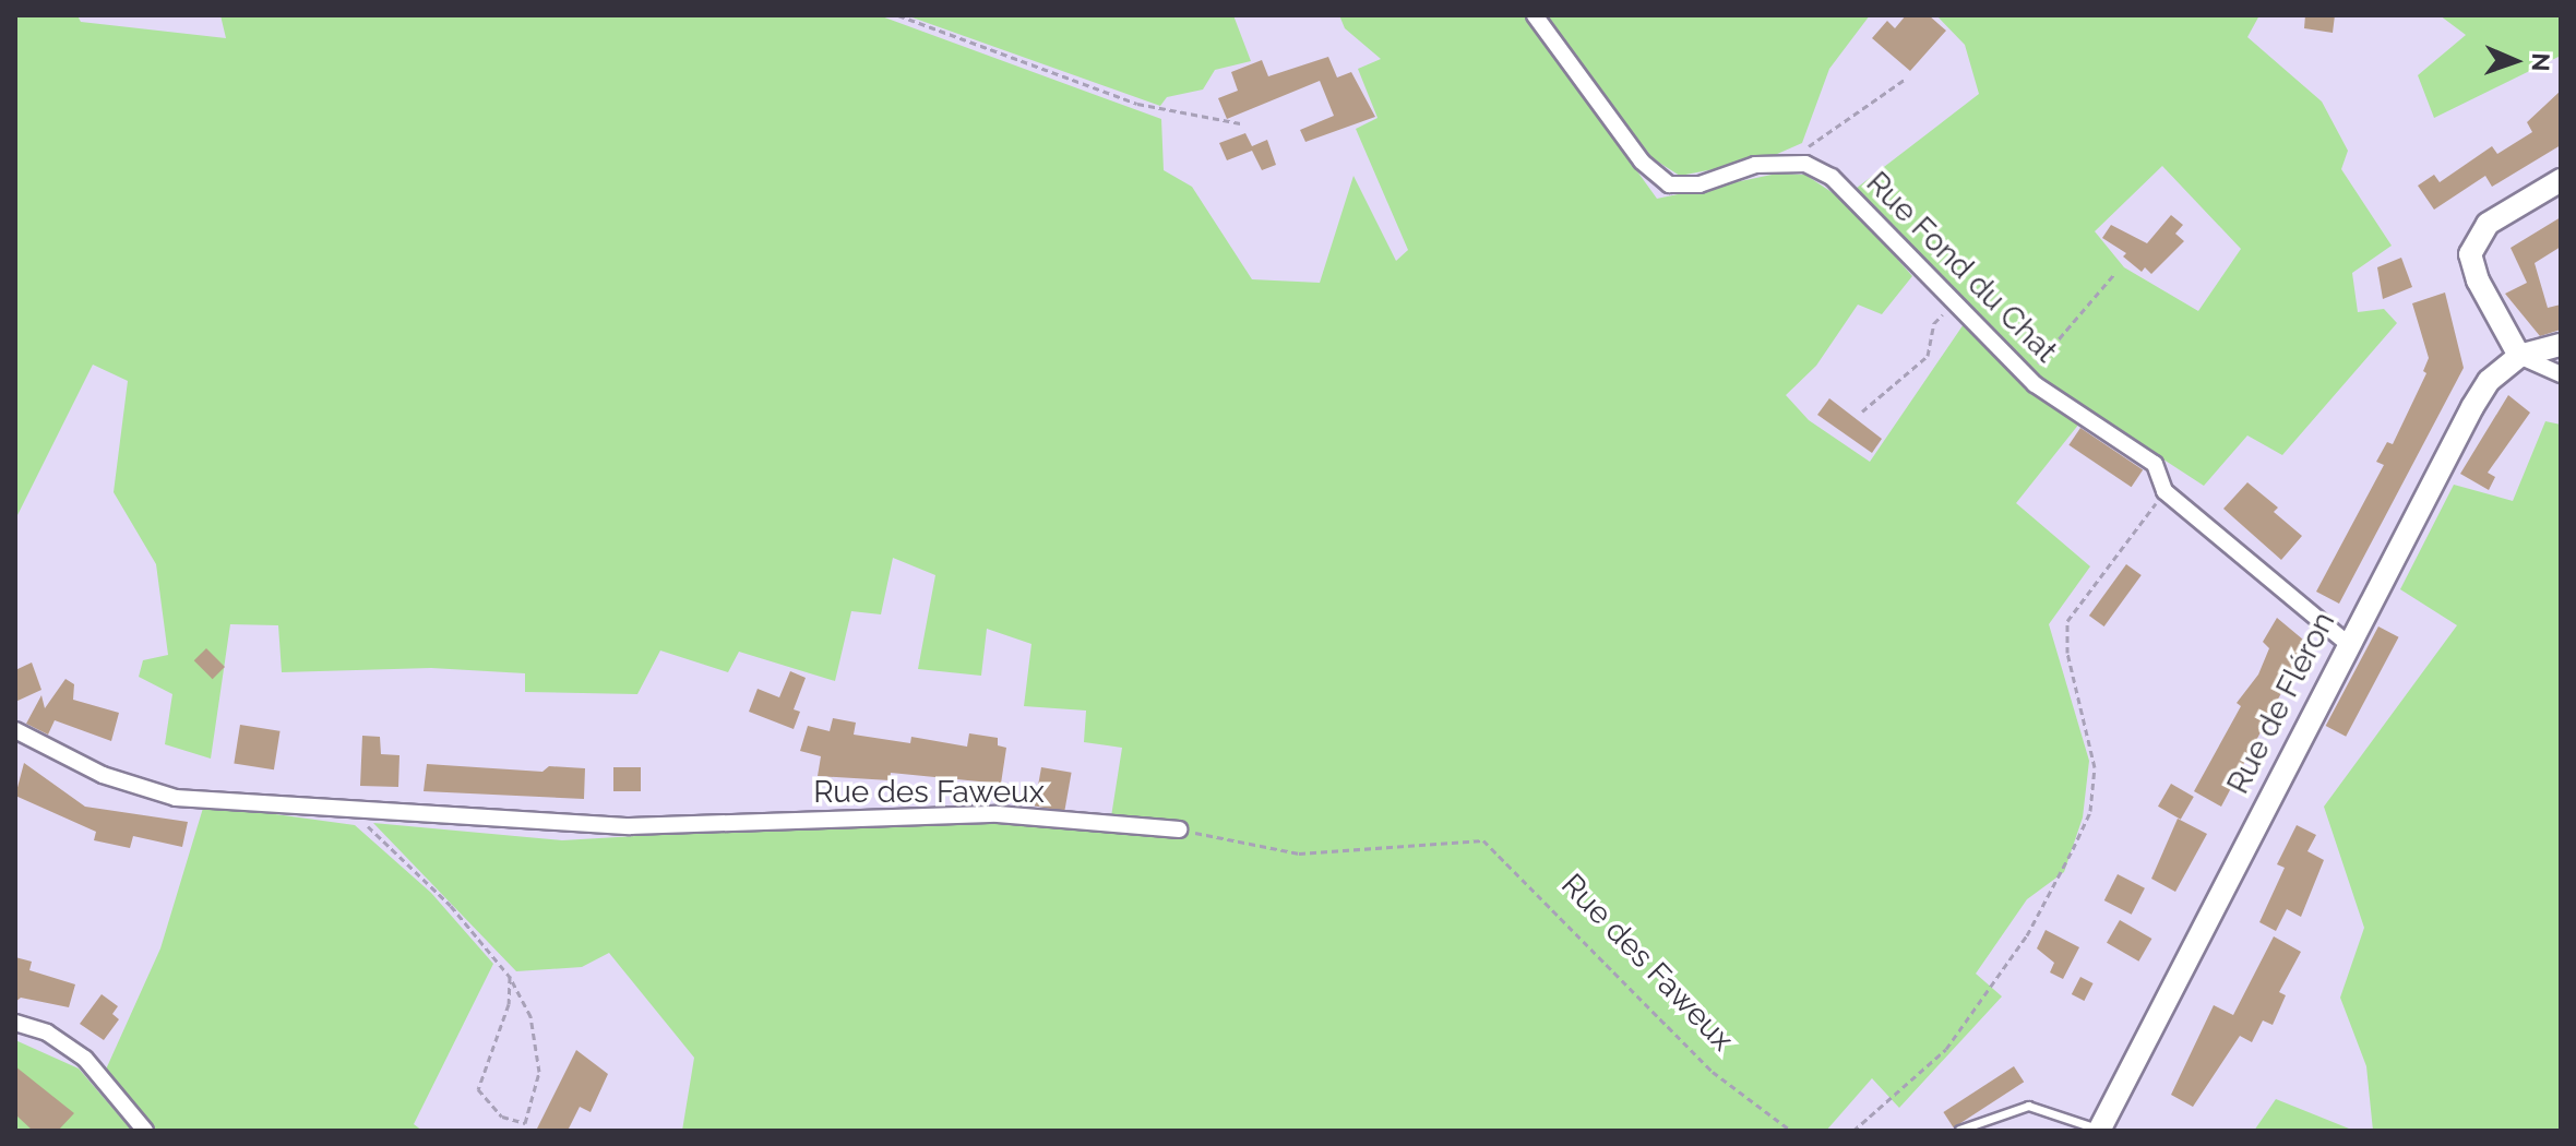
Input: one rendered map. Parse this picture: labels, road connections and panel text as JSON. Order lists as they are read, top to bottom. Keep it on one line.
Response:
{"streets":{"street":["Rue Fond du Chat","Rue de Fléron","Rue des Faweux"]},"crossings":[["Rue Fond du Chat","Rue de Fléron"]],"north":"right"}
